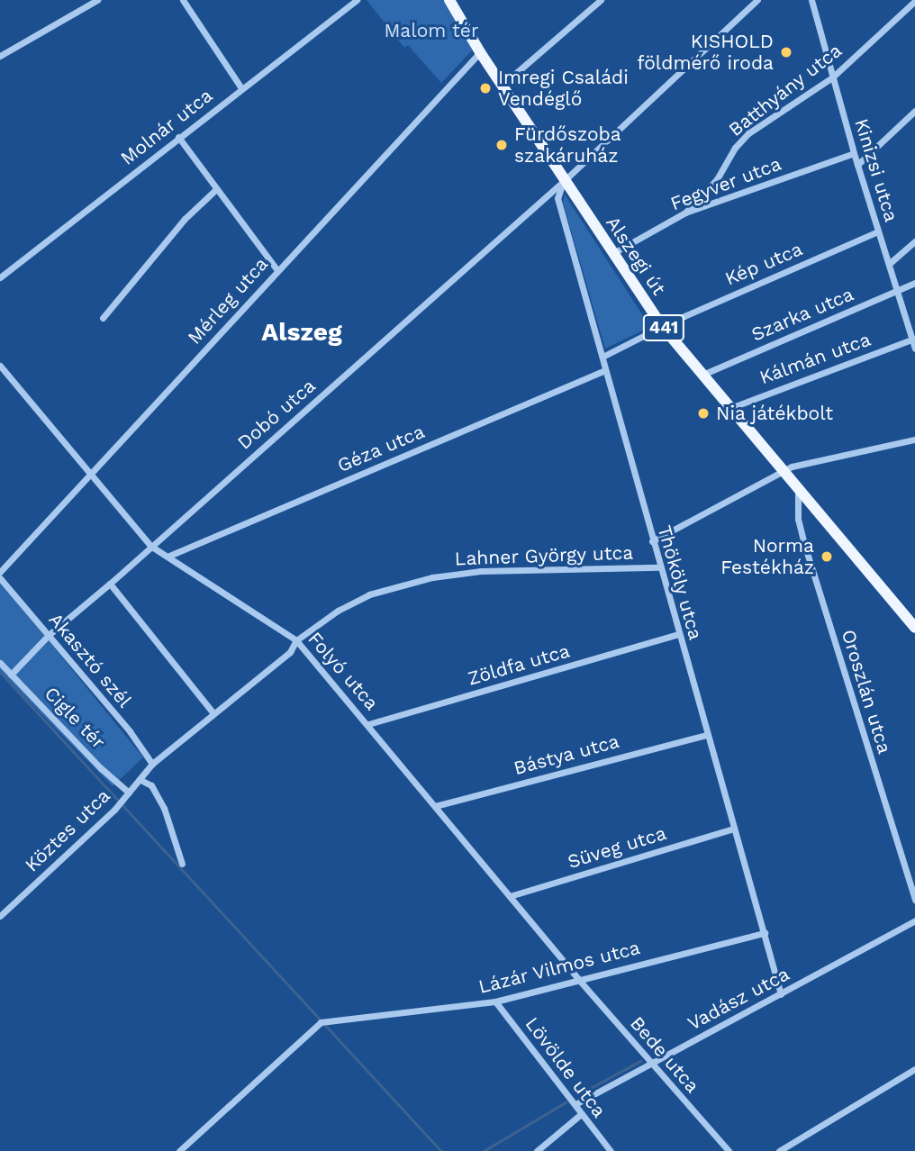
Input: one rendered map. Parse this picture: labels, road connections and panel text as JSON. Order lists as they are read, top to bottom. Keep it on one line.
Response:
{"streets":{"main road":["Alszegi út","441"],"street":["Batthyány utca","Molnár utca","Kinizsi utca","Fegyver utca","Kép utca","Mérleg utca","Szarka utca","Kálmán utca","Dobó utca","Géza utca","Lahner György utca","Thököly utca","Akasztó szél","Zöldfa utca","Folyó utca","Oroszlán utca","Cigle tér","Bástya utca","Köztes utca","Süveg utca","Lázár Vilmos utca","Vadász utca","Bede utca","Lövölde utca"]},"crossings":[["Batthyány utca","Kinizsi utca"],["Batthyány utca","Fegyver utca"],["Kinizsi utca","Fegyver utca"],["Kinizsi utca","Kép utca"],["Kinizsi utca","Szarka utca"],["Kinizsi utca","Kálmán utca"],["Fegyver utca","Alszegi út"],["Alszegi út","Kép utca"],["Alszegi út","Mérleg utca"],["Alszegi út","Szarka utca"],["Alszegi út","Kálmán utca"],["Alszegi út","Dobó utca"],["Alszegi út","Thököly utca"],["Alszegi út","Oroszlán utca"],["Mérleg utca","Folyó utca"],["Dobó utca","Thököly utca"],["Dobó utca","Akasztó szél"],["Dobó utca","Folyó utca"],["Dobó utca","Cigle tér"],["Géza utca","Thököly utca"],["Géza utca","Folyó utca"],["Lahner György utca","Thököly utca"],["Lahner György utca","Akasztó szél"],["Lahner György utca","Folyó utca"],["Lahner György utca","Cigle tér"],["Lahner György utca","Köztes utca"],["Thököly utca","Zöldfa utca"],["Thököly utca","Bástya utca"],["Thököly utca","Süveg utca"],["Thököly utca","Lázár Vilmos utca"],["Thököly utca","Vadász utca"],["Zöldfa utca","Folyó utca"],["Folyó utca","Bástya utca"],["Folyó utca","Süveg utca"],["Folyó utca","Lázár Vilmos utca"],["Folyó utca","Bede utca"],["Cigle tér","Köztes utca"],["Lázár Vilmos utca","Bede utca"],["Lázár Vilmos utca","Lövölde utca"],["Vadász utca","Bede utca"],["Vadász utca","Lövölde utca"]],"districts":["Alszeg"],"parks":["Malom tér"],"places":["KISHOLD földmérő iroda","Imregi Családi Vendéglő","Fürdőszoba szakáruház","Nia játékbolt","Norma Festékház"]}
